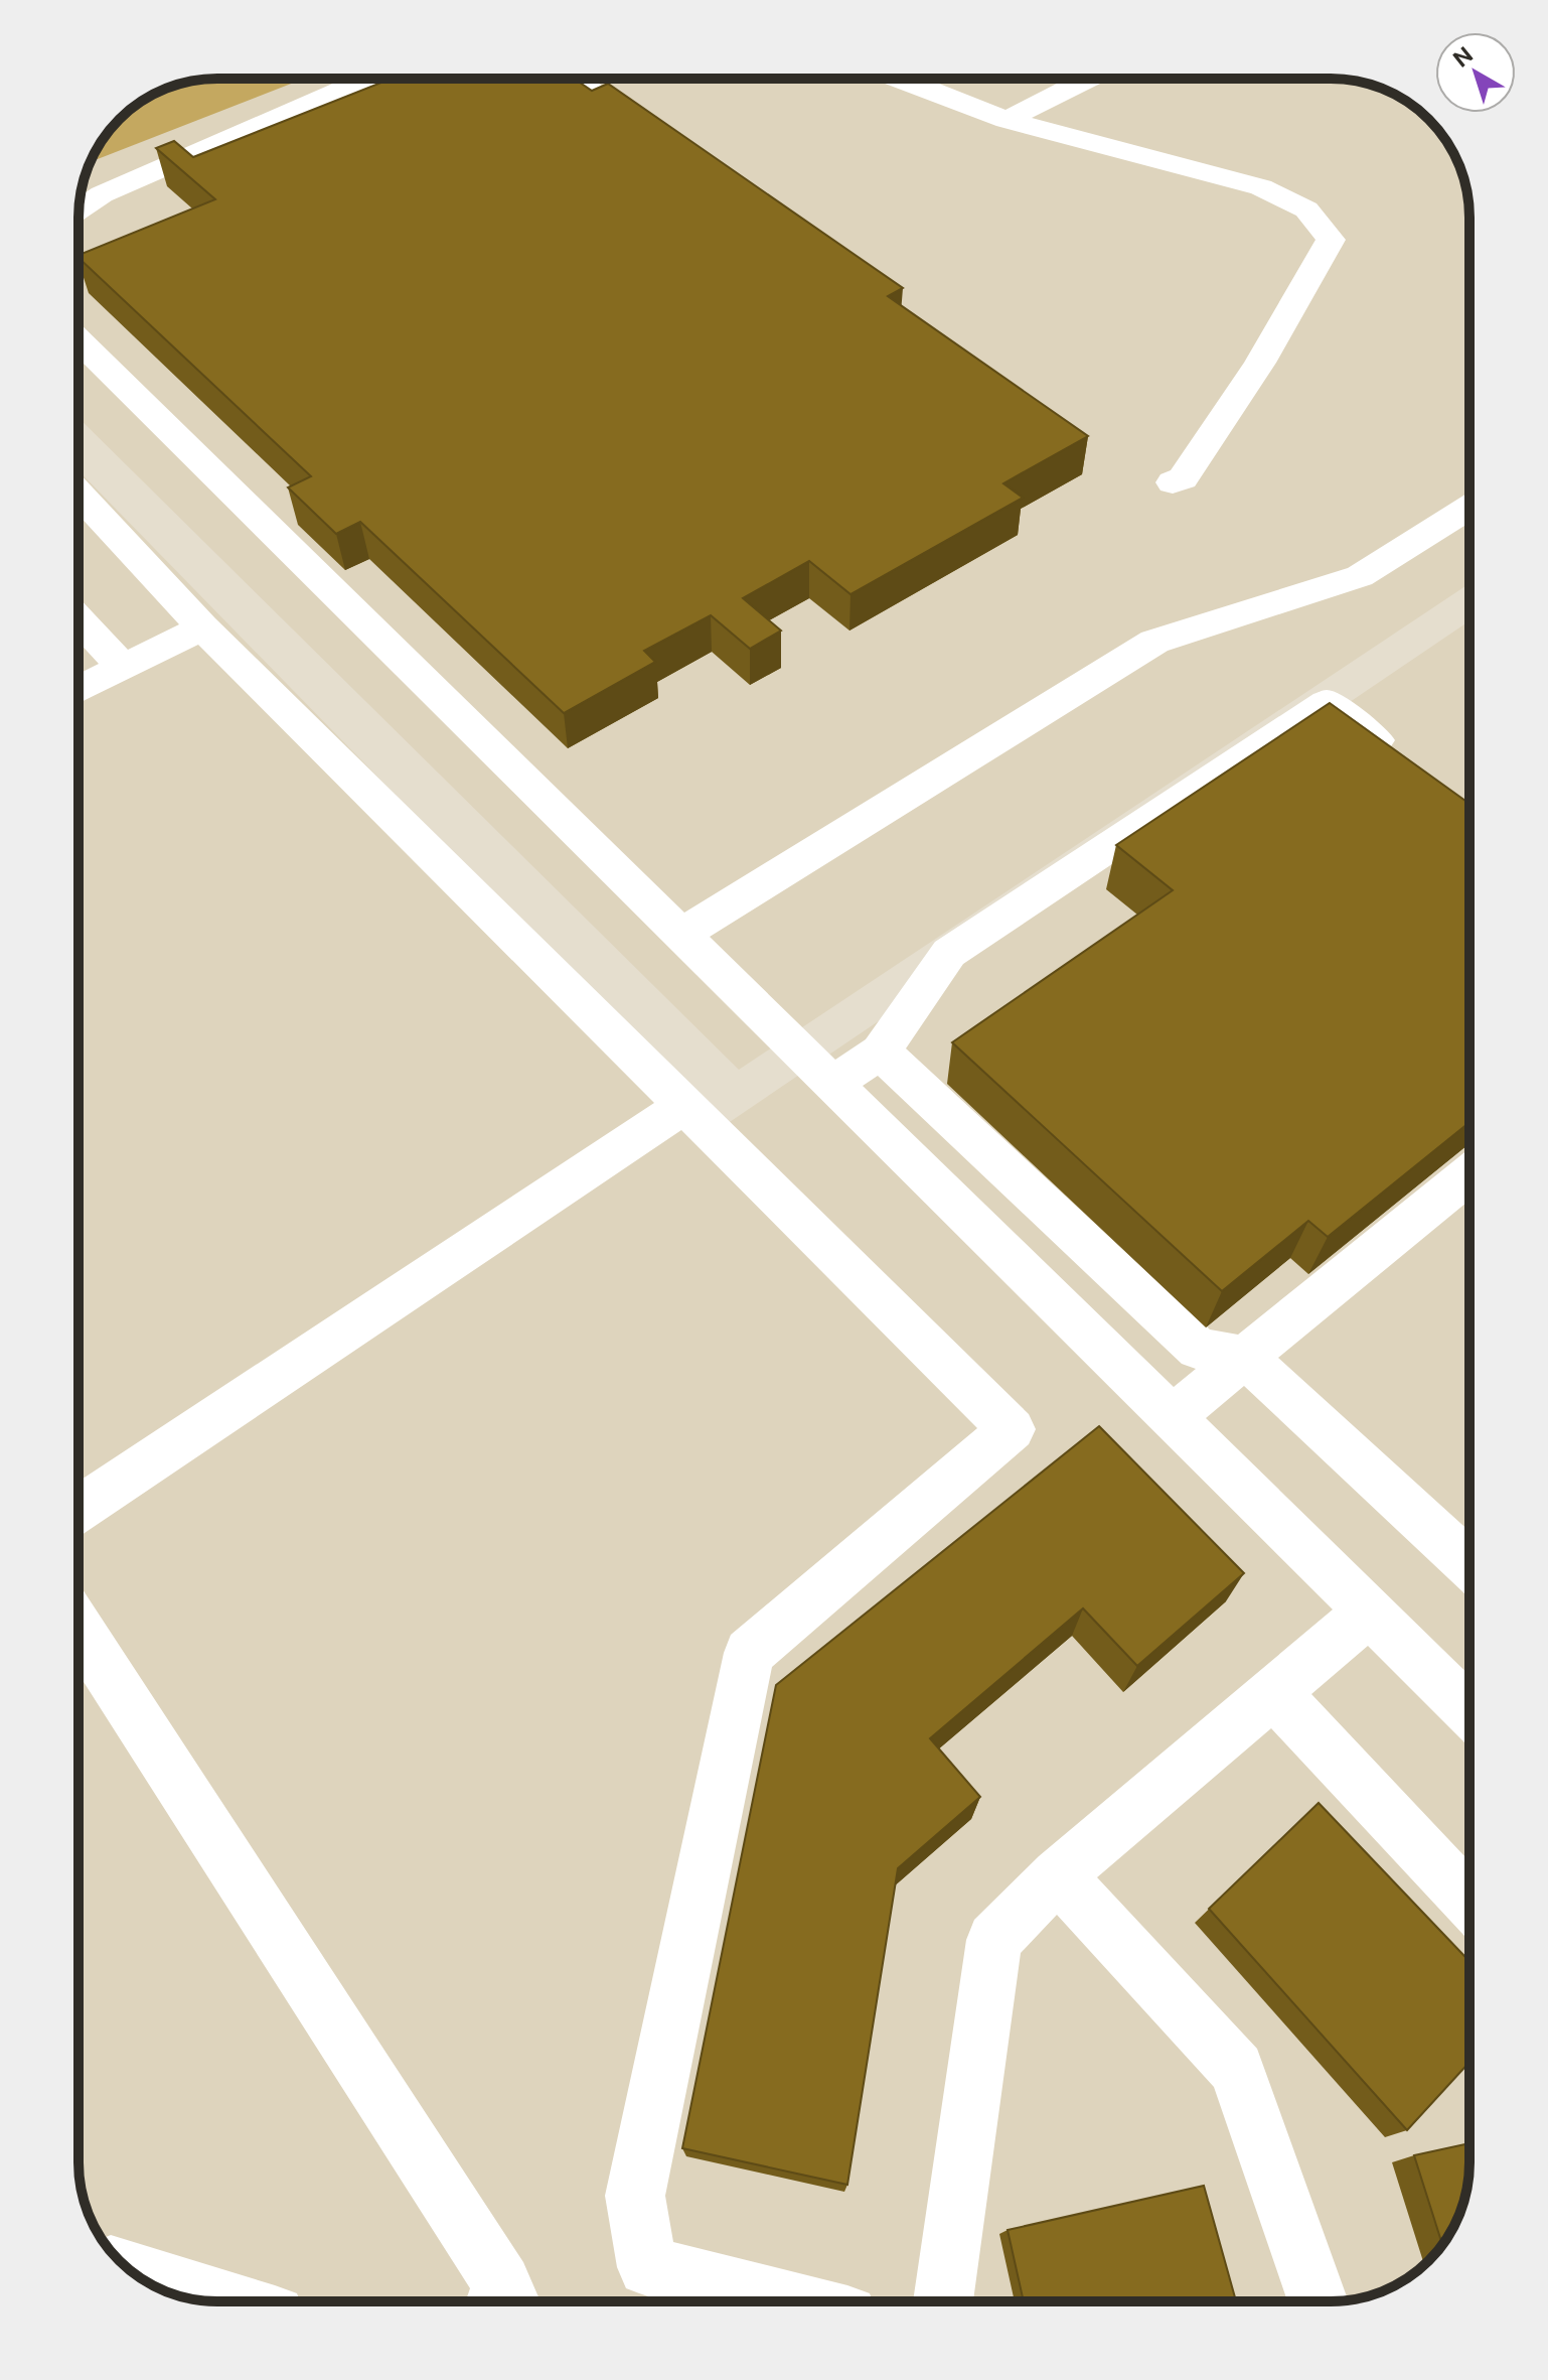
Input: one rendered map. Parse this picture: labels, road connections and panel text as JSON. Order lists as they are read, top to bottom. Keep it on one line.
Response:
{"north":"top left"}
